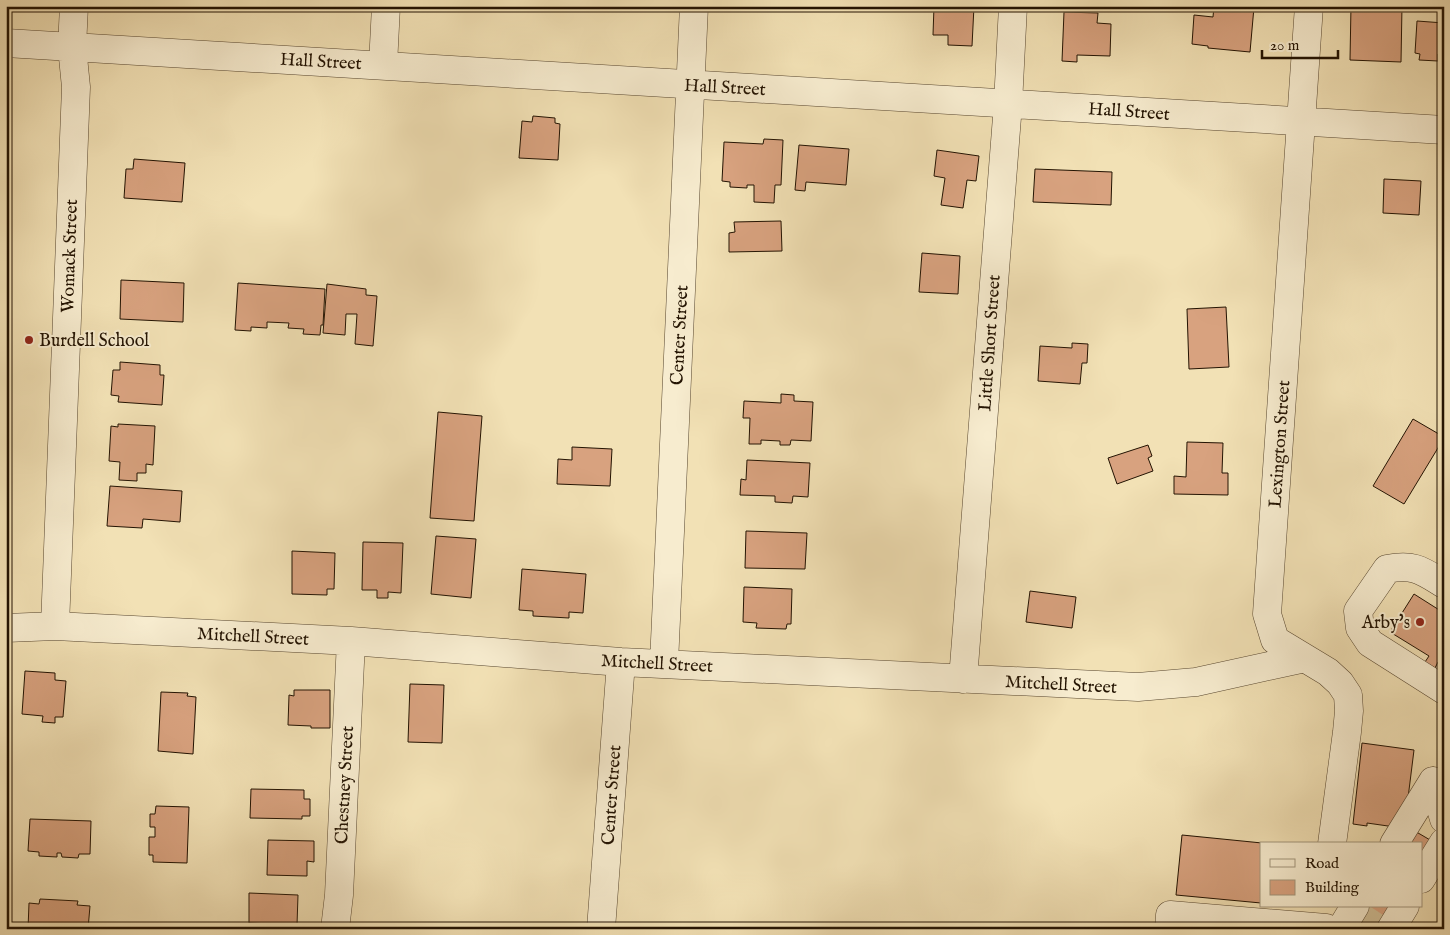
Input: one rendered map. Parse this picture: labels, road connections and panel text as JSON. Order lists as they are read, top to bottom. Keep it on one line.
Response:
{"streets":{"street":["Hall Street","Womack Street","Center Street","Little Short Street","Lexington Street","Mitchell Street","Chestney Street"]},"crossings":[["Hall Street","Womack Street"],["Hall Street","Center Street"],["Hall Street","Little Short Street"],["Hall Street","Lexington Street"],["Womack Street","Mitchell Street"],["Center Street","Mitchell Street"],["Little Short Street","Mitchell Street"],["Lexington Street","Mitchell Street"],["Mitchell Street","Chestney Street"]],"places":["Burdell School","Arby's"],"legend":["Road","Building"],"scale_bar":"20 m"}
